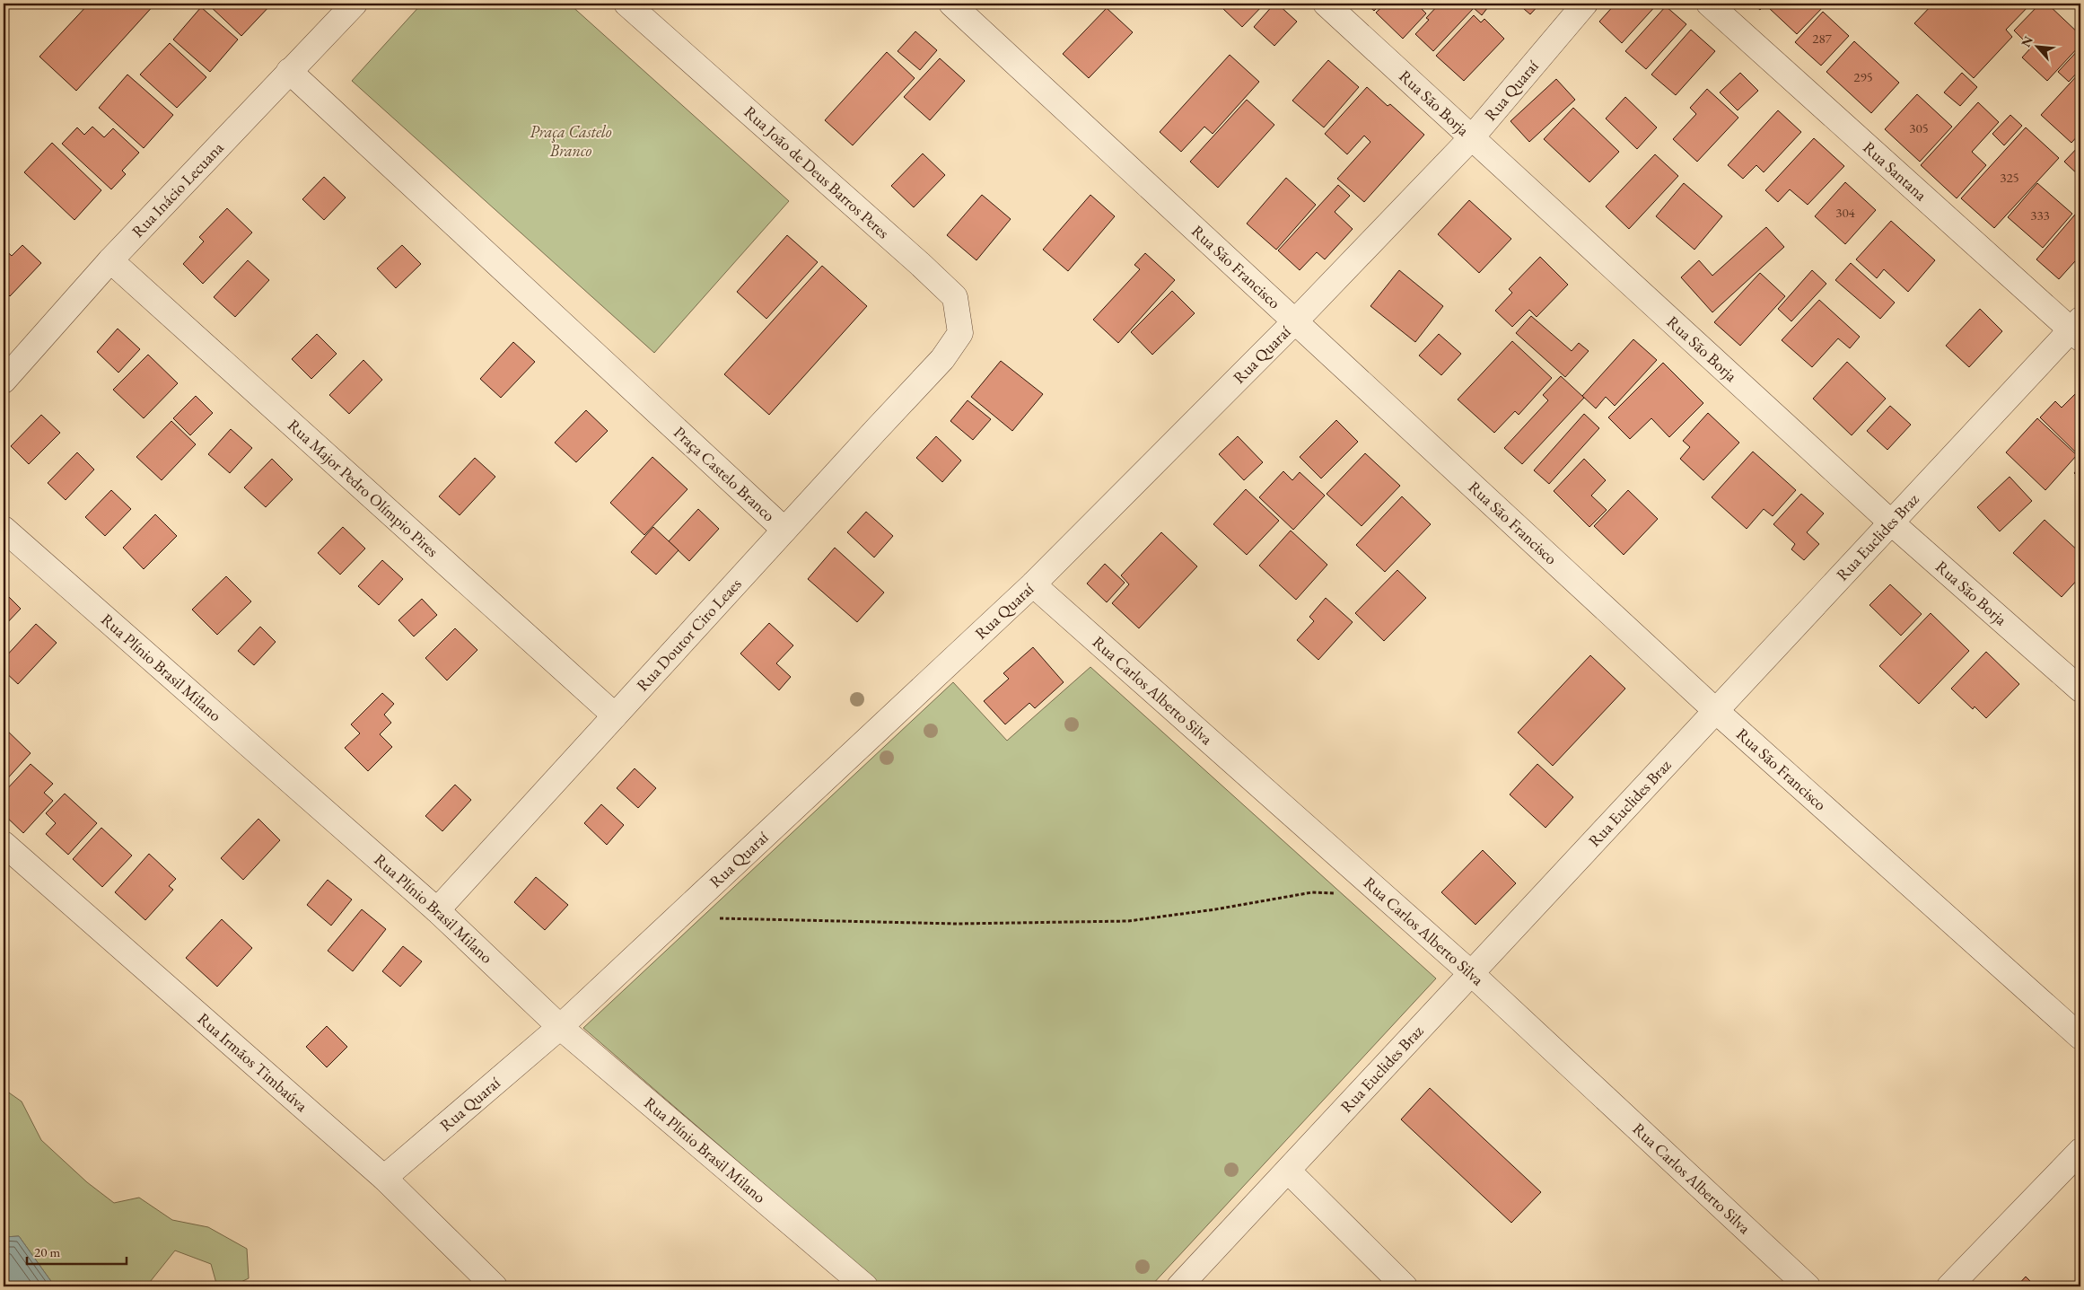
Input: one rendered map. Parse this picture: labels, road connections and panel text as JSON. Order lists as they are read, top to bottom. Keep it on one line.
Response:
{"streets":{"street":["Rua Quaraí","Rua São Borja","Rua Santana","Rua João de Deus Barros Peres","Rua Inácio Lecuana","Rua São Francisco","Praça Castelo Branco","Rua Major Pedro Olímpio Pires","Rua Euclides Braz","Rua Doutor Ciro Leaes","Rua Plínio Brasil Milano","Rua Carlos Alberto Silva","Rua Irmãos Timbaúva"]},"crossings":[["Rua Quaraí","Rua São Borja"],["Rua Quaraí","Rua São Francisco"],["Rua Quaraí","Rua Plínio Brasil Milano"],["Rua Quaraí","Rua Carlos Alberto Silva"],["Rua Quaraí","Rua Irmãos Timbaúva"],["Rua São Borja","Rua Euclides Braz"],["Rua Santana","Rua Euclides Braz"],["Rua João de Deus Barros Peres","Rua Doutor Ciro Leaes"],["Rua Inácio Lecuana","Praça Castelo Branco"],["Rua Inácio Lecuana","Rua Major Pedro Olímpio Pires"],["Rua São Francisco","Rua Euclides Braz"],["Praça Castelo Branco","Rua Doutor Ciro Leaes"],["Rua Major Pedro Olímpio Pires","Rua Doutor Ciro Leaes"],["Rua Euclides Braz","Rua Carlos Alberto Silva"],["Rua Doutor Ciro Leaes","Rua Plínio Brasil Milano"]],"parks":["Praça Castelo Branco"],"house_numbers":["287","295","305","325","304","333"],"scale_bar":"20 m","north":"top left"}
